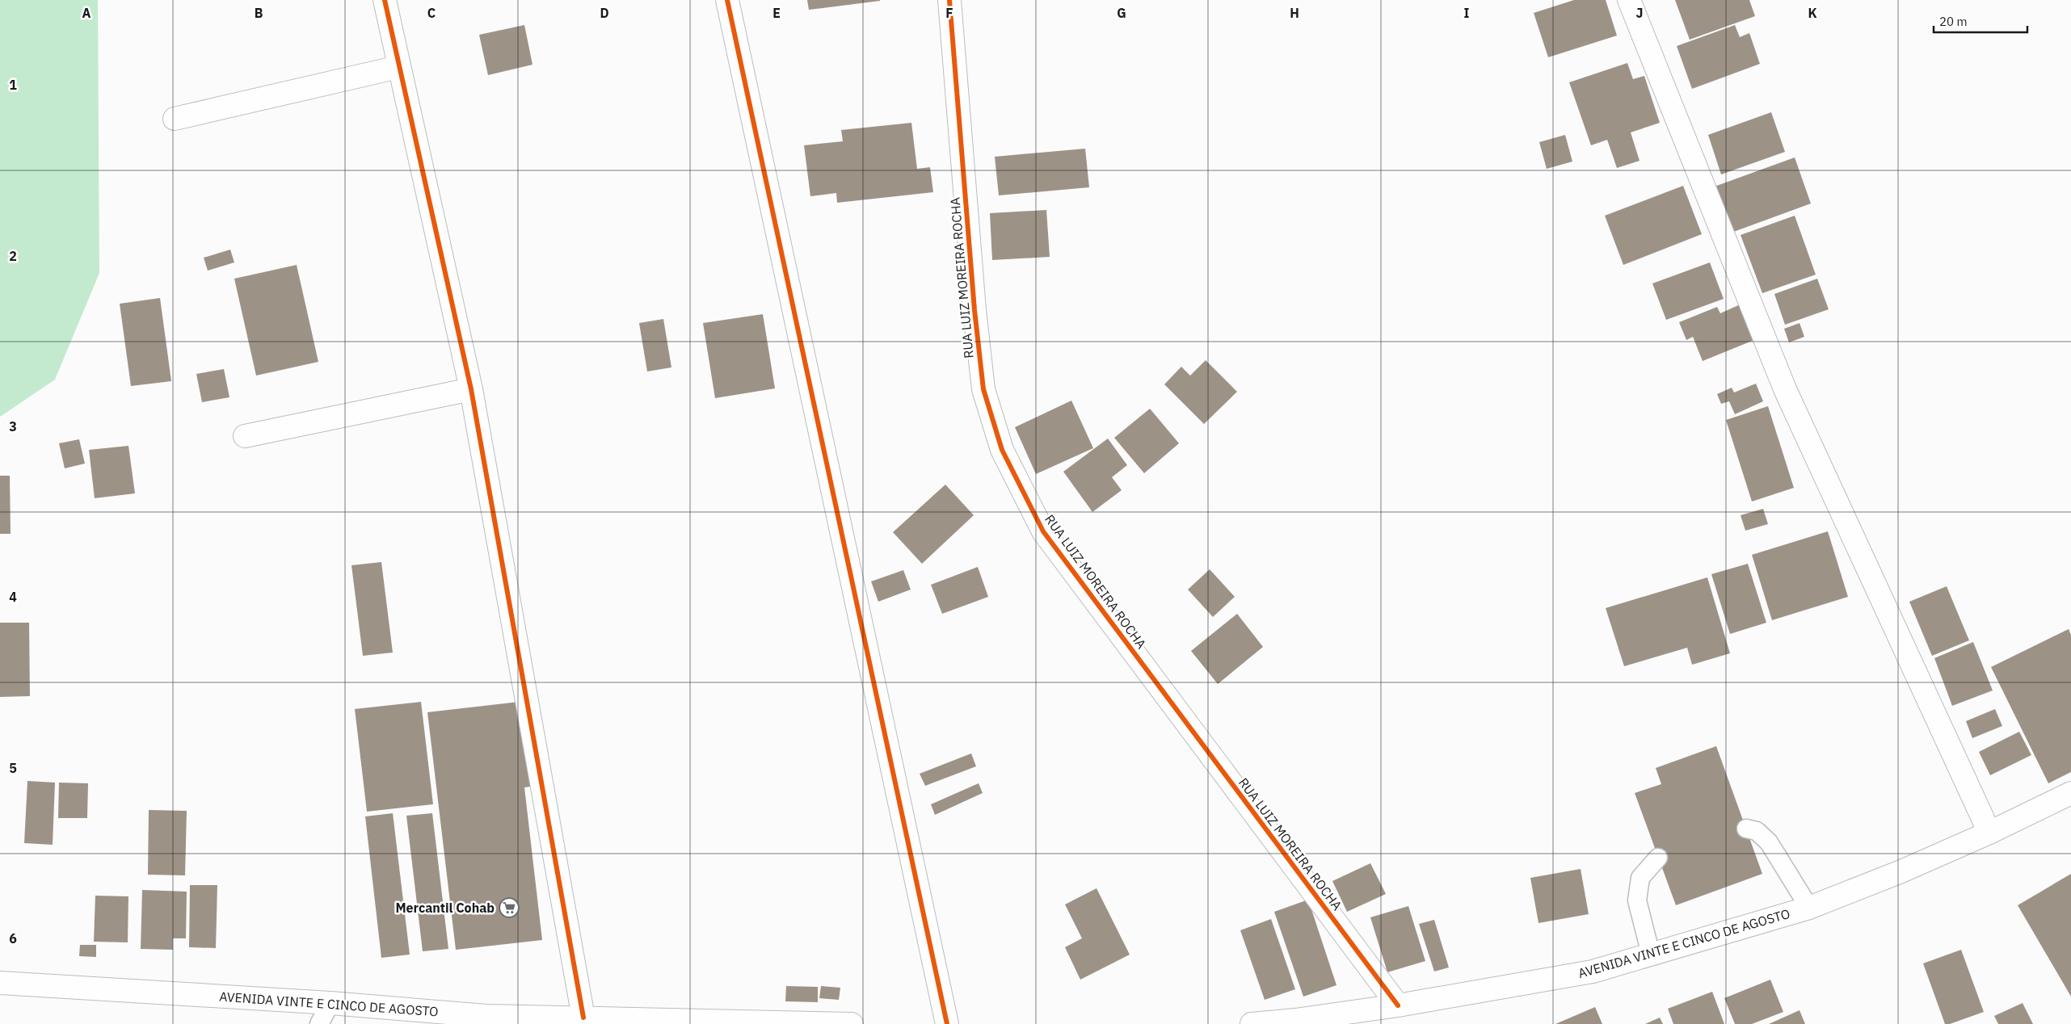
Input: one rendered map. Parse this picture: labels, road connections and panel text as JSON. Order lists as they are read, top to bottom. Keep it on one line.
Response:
{"streets":{"street":["RUA LUIZ MOREIRA ROCHA","AVENIDA VINTE E CINCO DE AGOSTO"]},"crossings":[["RUA LUIZ MOREIRA ROCHA","AVENIDA VINTE E CINCO DE AGOSTO"]],"places":{"supermarket":["Mercantil Cohab"]},"scale_bar":"20 m","grid":{"columns":["A","B","C","D","E","F","G","H","I","J","K"],"rows":["1","2","3","4","5","6"]}}
